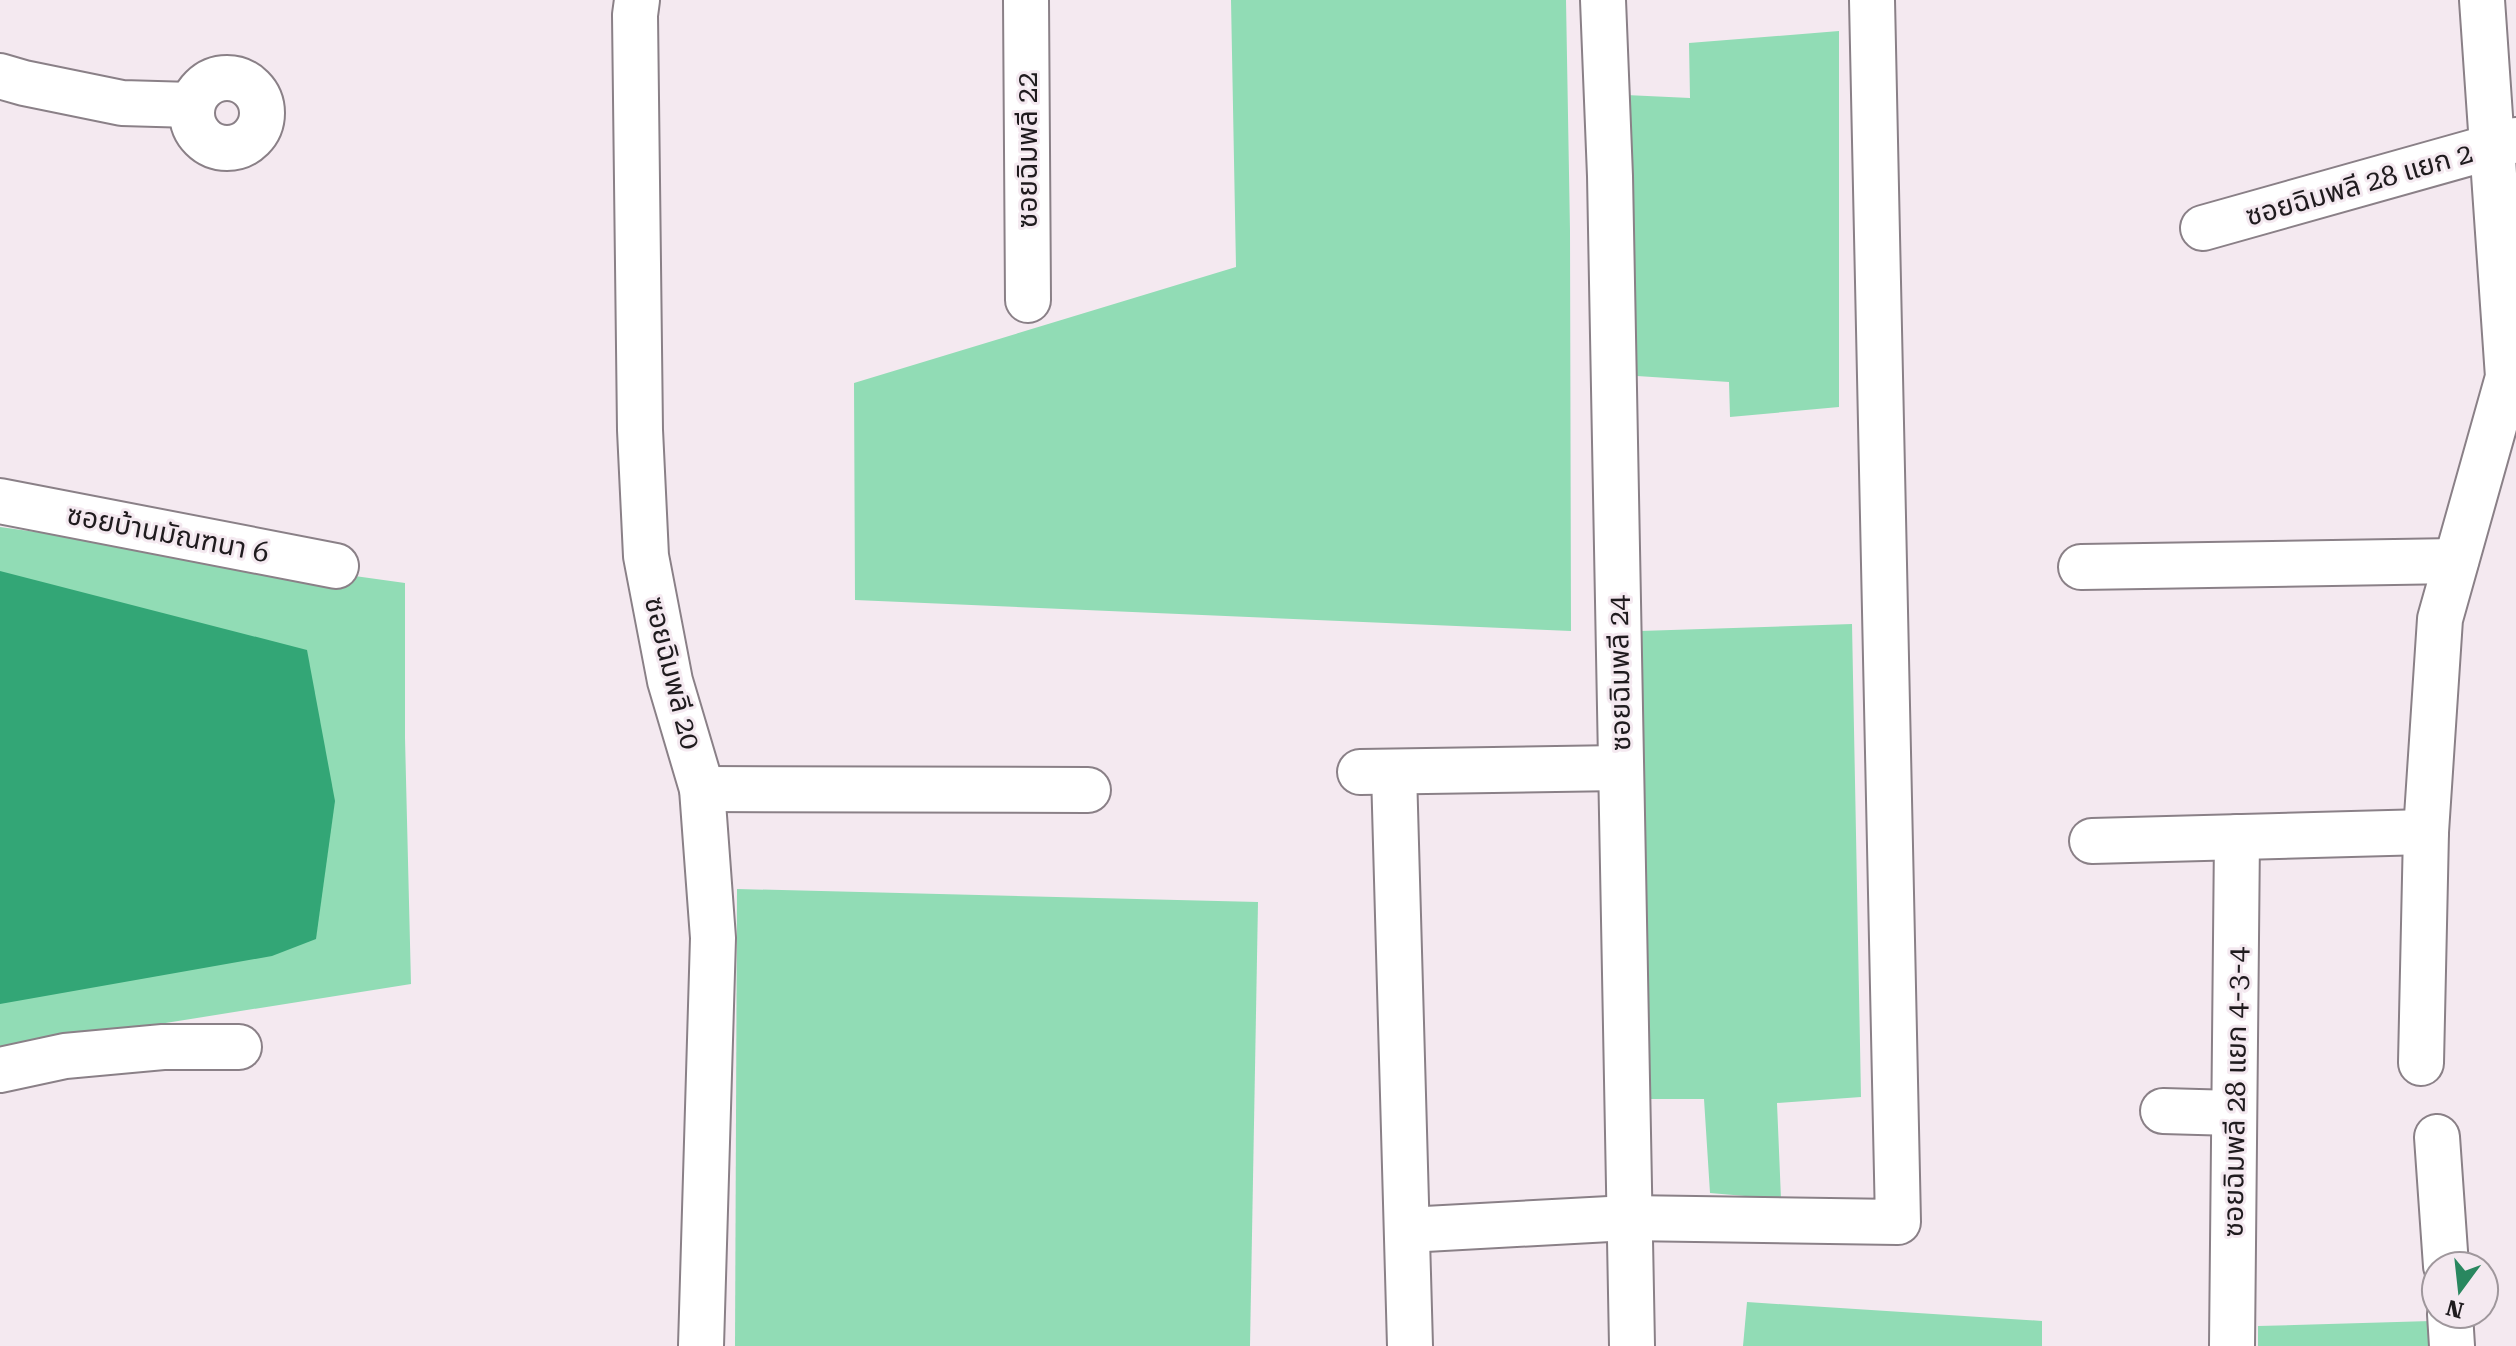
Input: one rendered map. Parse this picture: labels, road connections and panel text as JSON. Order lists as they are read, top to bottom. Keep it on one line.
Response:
{"streets":{"street":["ซอยฉิมพลี 22","ซอยฉิมพลี 28 แยก 2","ซอยบ้านมัณฑนา 6","ซอยฉิมพลี 20","ซอยฉิมพลี 24","ซอยฉิมพลี 28 แยก 4-3-4"]},"north":"bottom"}
